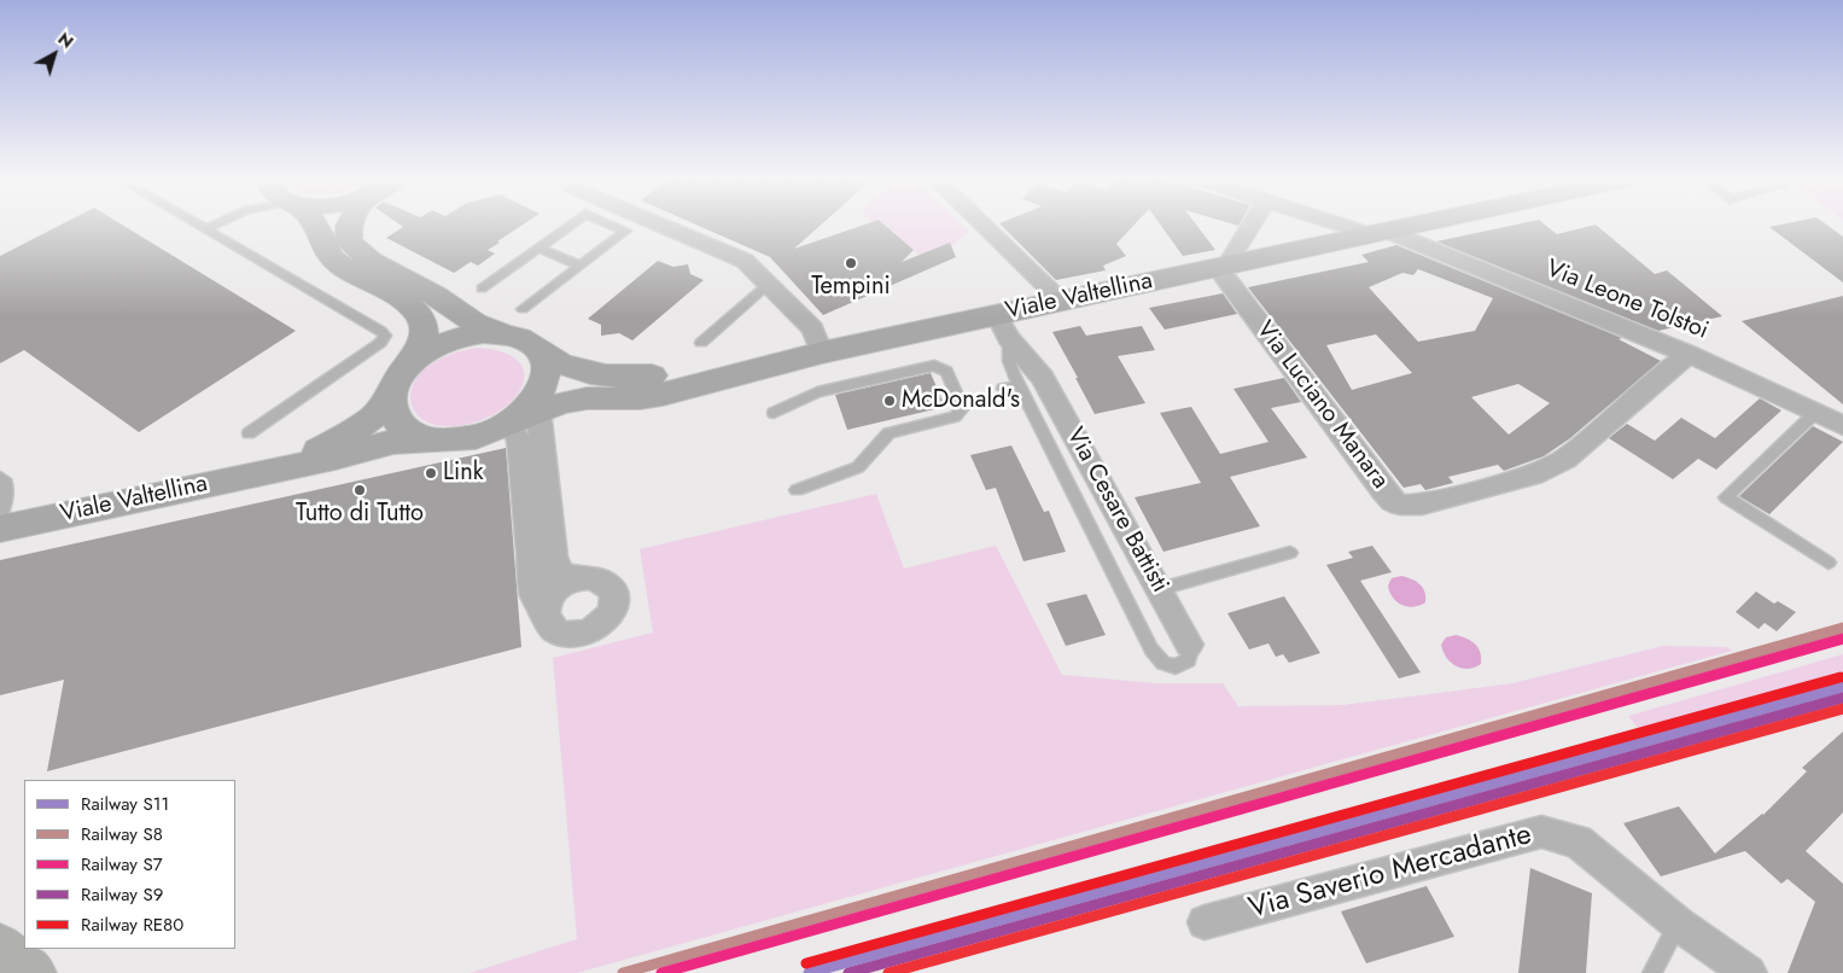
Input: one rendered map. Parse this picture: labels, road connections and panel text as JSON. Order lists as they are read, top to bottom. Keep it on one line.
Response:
{"streets":{"main road":["Viale Valtellina"],"street":["Via Leone Tolstoi","Via Luciano Manara","Via Cesare Battisti","Via Saverio Mercadante"]},"crossings":[["Viale Valtellina","Via Leone Tolstoi"],["Viale Valtellina","Via Luciano Manara"],["Viale Valtellina","Via Cesare Battisti"],["Via Leone Tolstoi","Via Luciano Manara"]],"places":["Tempini","McDonald's","Link","Tutto di Tutto"],"lines":["rail line S8","rail line S7","rail line RE80","rail line S11","rail line S9"],"legend":["Railway S11","Railway S8","Railway S7","Railway S9","Railway RE80"],"north":"top right"}
